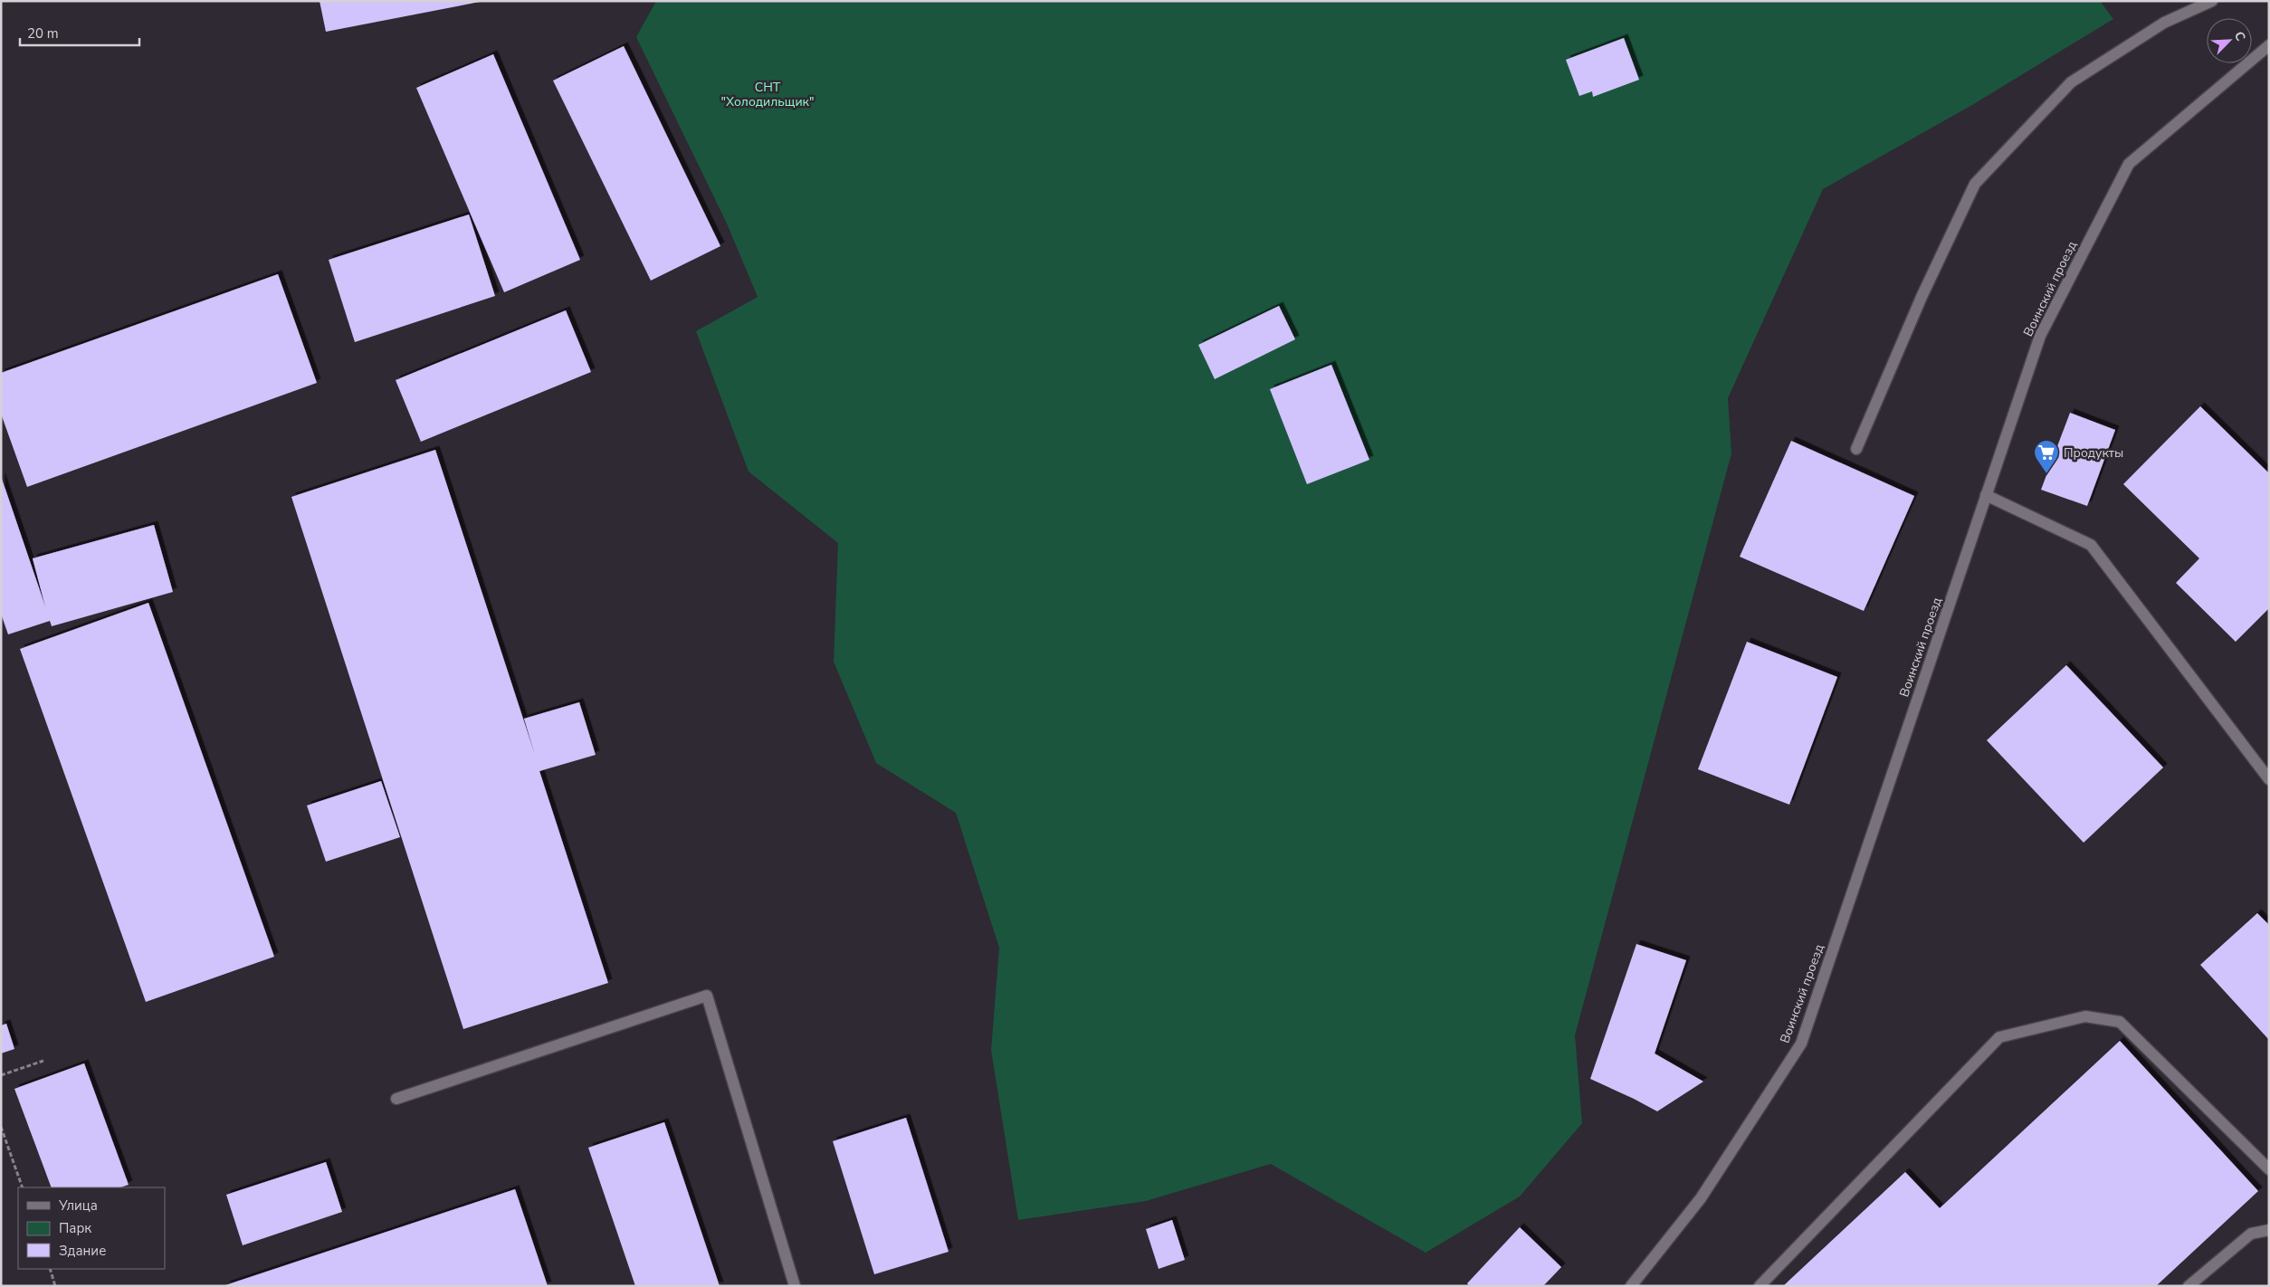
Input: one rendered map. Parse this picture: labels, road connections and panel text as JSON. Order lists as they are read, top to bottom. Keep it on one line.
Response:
{"streets":{"street":["Воинский проезд"]},"parks":["СНТ \"Холодильщик\""],"places":{"supermarket":["Продукты"]},"legend":["Улица","Парк","Здание"],"scale_bar":"20 m","north":"top right"}
